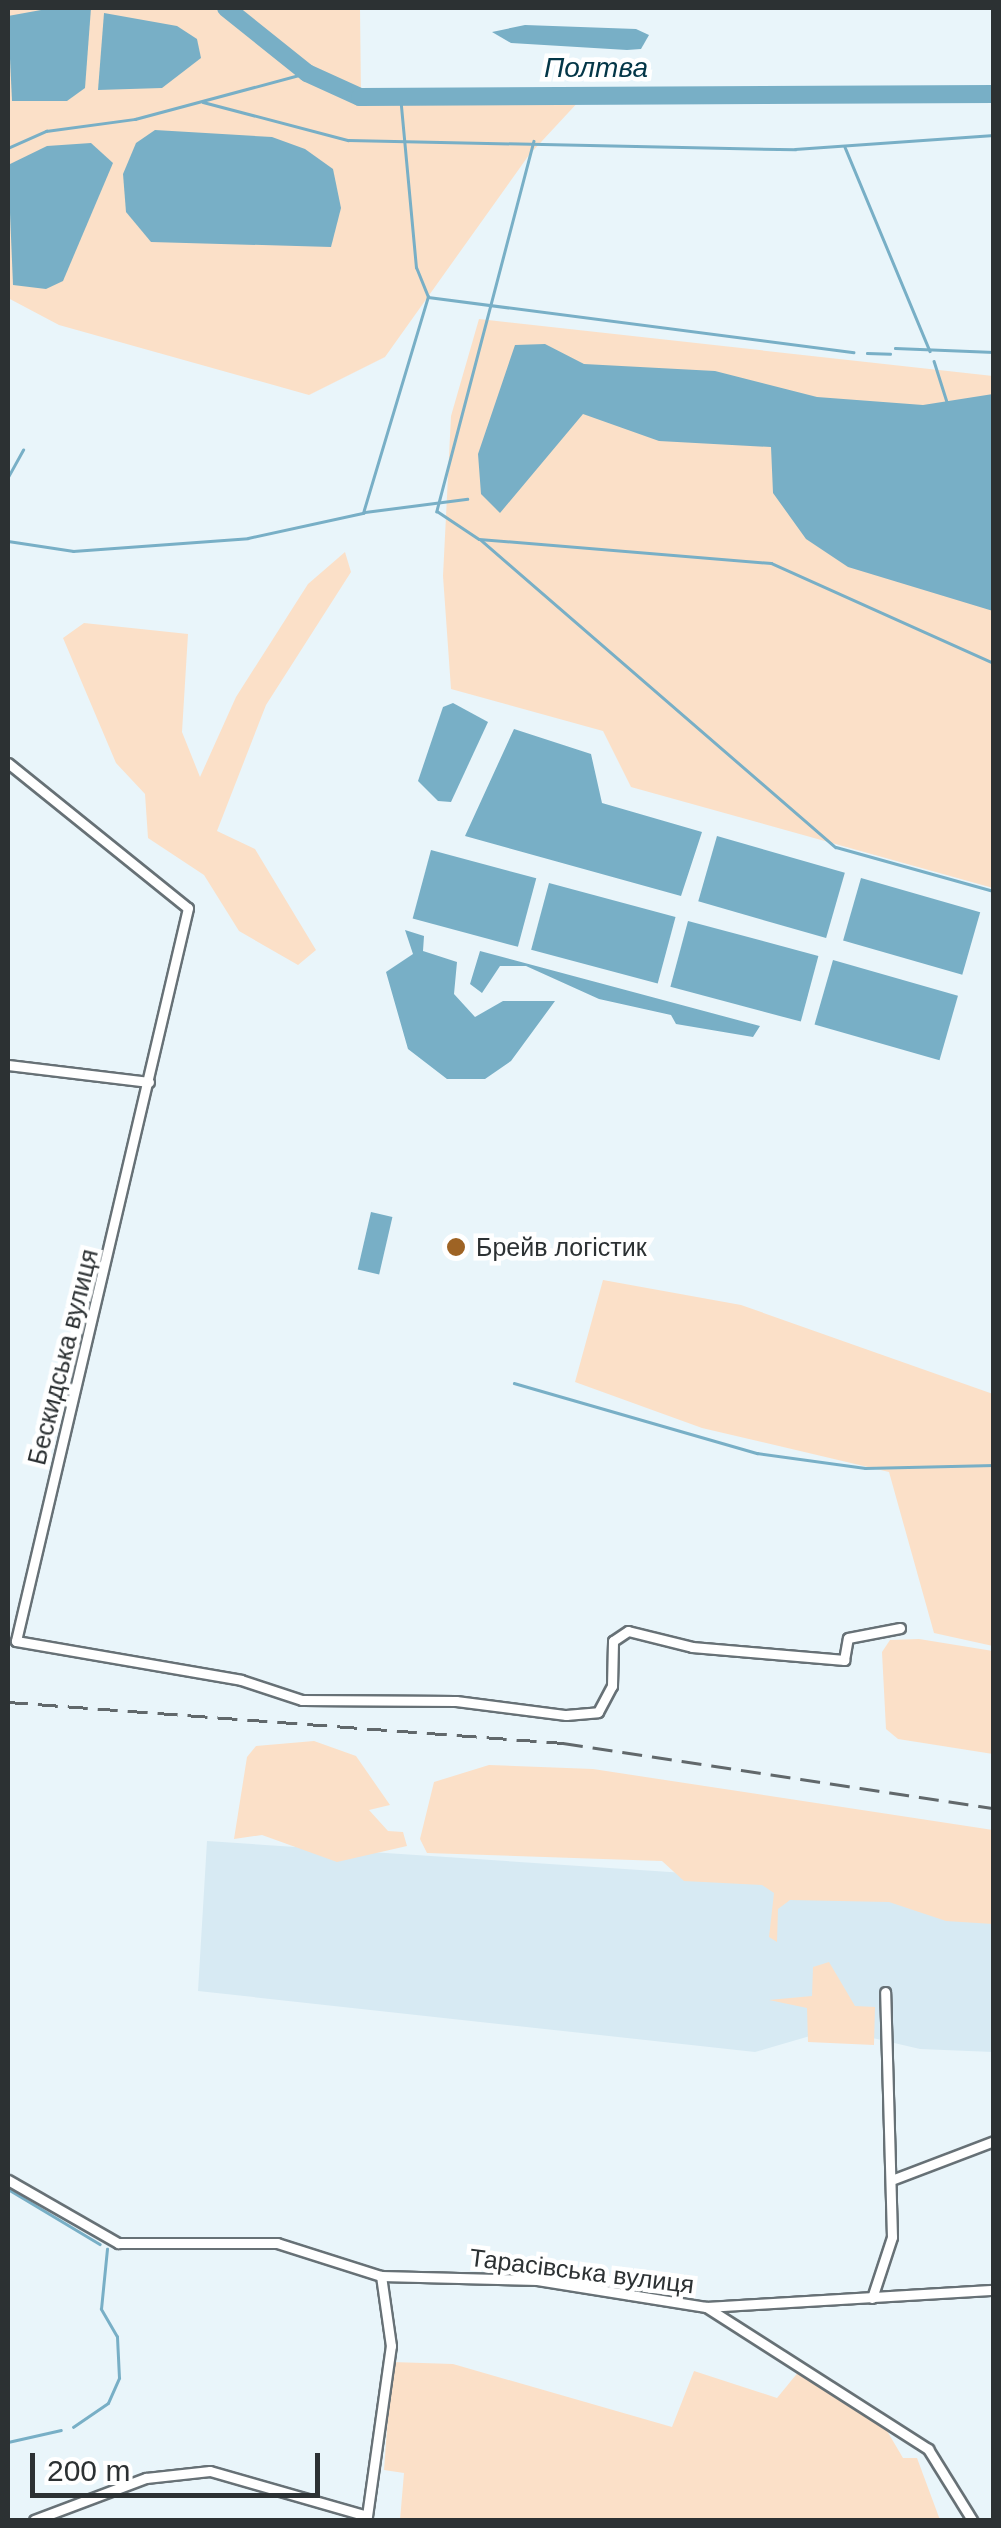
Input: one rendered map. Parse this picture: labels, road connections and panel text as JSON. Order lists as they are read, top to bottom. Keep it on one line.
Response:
{"streets":{"street":["Бескидська вулиця","Тарасівська вулиця"]},"water":["Полтва"],"places":["Брейв логістик"],"scale_bar":"200 m"}
